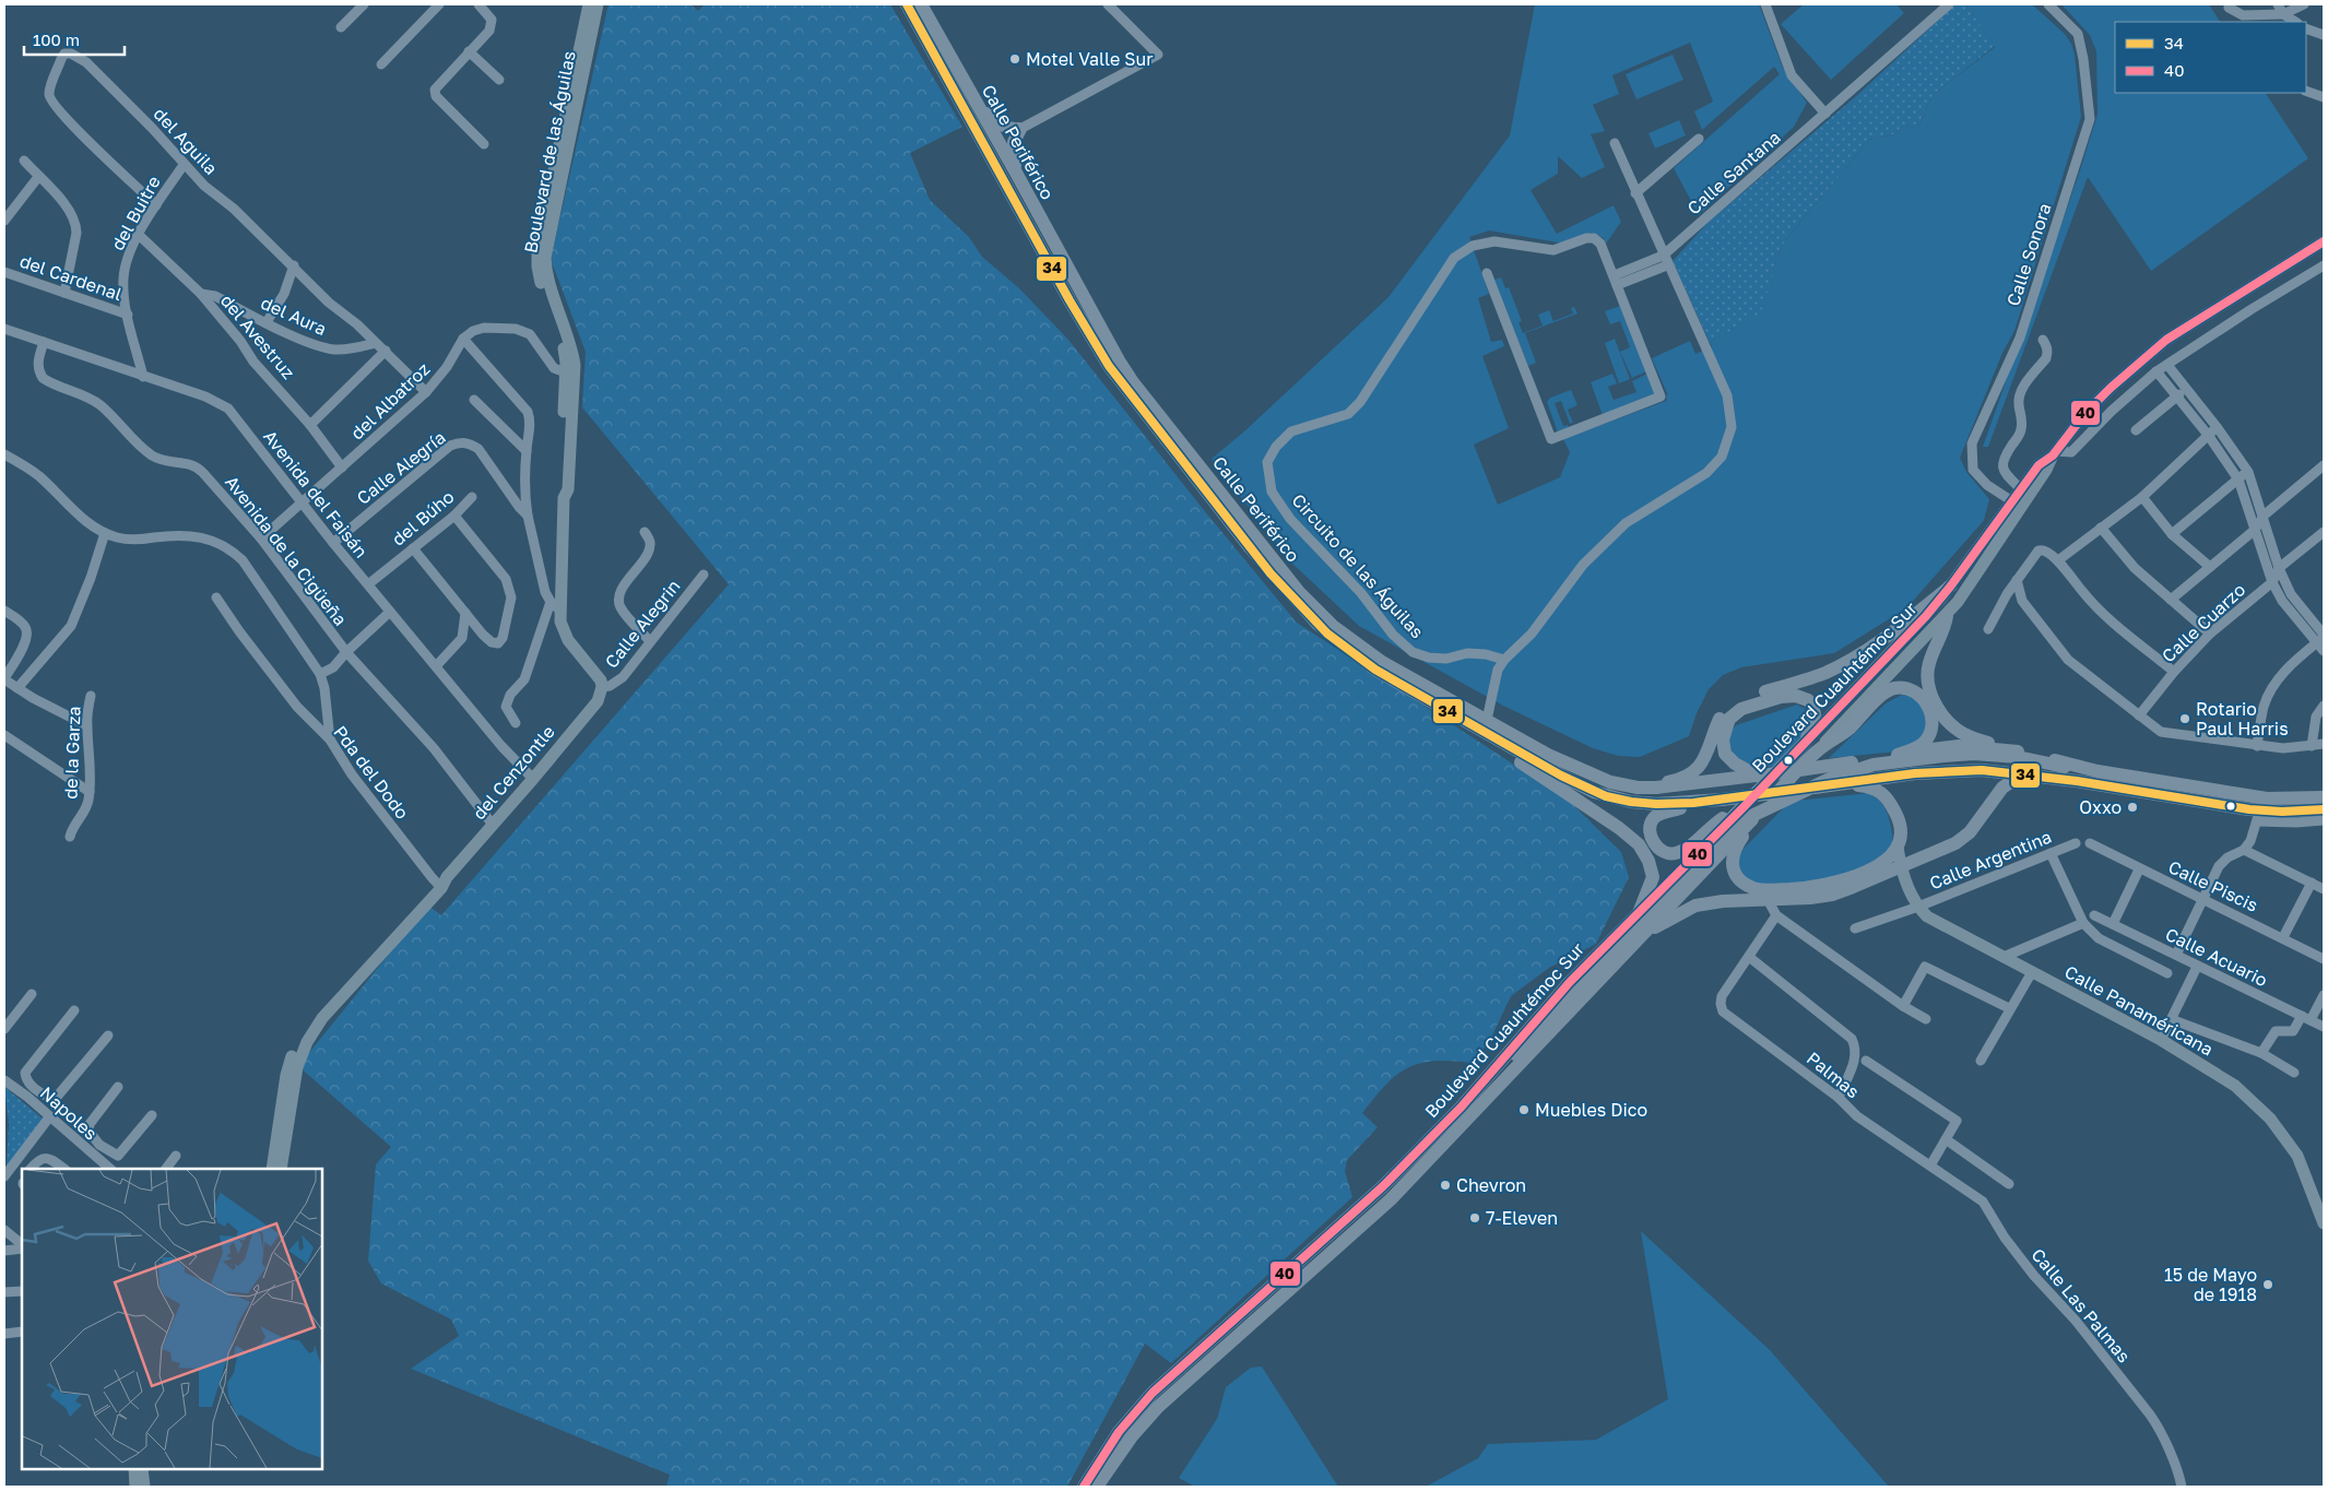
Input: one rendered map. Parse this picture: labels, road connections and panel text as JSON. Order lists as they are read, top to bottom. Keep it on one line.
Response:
{"streets":{"highway":["Calle Periférico","Boulevard Cuauhtémoc Sur"],"main road":["Boulevard de las Águilas","del Cenzontle","Calle Panaméricana"],"street":["del Aguila","Calle Santana","del Buitre","Calle Sonora","del Cardenal","del Aura","del Avestruz","del Albatroz","Calle Alegría","Avenida del Faisán","del Búho","Avenida de la Cigüeña","Circuito de las Águilas","Calle Cuarzo","Calle Alegrin","de la Garza","Pda del Dodo","Calle Argentina","Calle Piscis","Calle Acuario","Palmas","Napoles","Calle Las Palmas"]},"crossings":[["del Aguila","del Buitre"],["del Aguila","del Aura"],["del Aguila","del Albatroz"],["Boulevard de las Águilas","Calle Alegrin"],["Boulevard de las Águilas","del Cenzontle"],["Calle Santana","Circuito de las Águilas"],["del Buitre","del Cardenal"],["del Buitre","del Avestruz"],["del Buitre","Avenida del Faisán"],["Calle Sonora","Boulevard Cuauhtémoc Sur"],["del Aura","del Avestruz"],["del Avestruz","del Albatroz"],["del Albatroz","Avenida del Faisán"],["del Albatroz","Avenida de la Cigüeña"],["Calle Alegría","Avenida del Faisán"],["Avenida del Faisán","del Búho"],["Avenida del Faisán","Avenida de la Cigüeña"],["Avenida del Faisán","del Cenzontle"],["Avenida de la Cigüeña","del Cenzontle"],["Calle Alegrin","del Cenzontle"],["Pda del Dodo","del Cenzontle"],["Calle Argentina","Calle Panaméricana"],["Palmas","Calle Las Palmas"]],"places":["Motel Valle Sur","Rotario Paul Harris","Oxxo","Muebles Dico","Chevron","7-Eleven","15 de Mayo de 1918"],"lines":["transit line 34","transit line 40"],"legend":["34","40"],"scale_bar":"100 m"}
